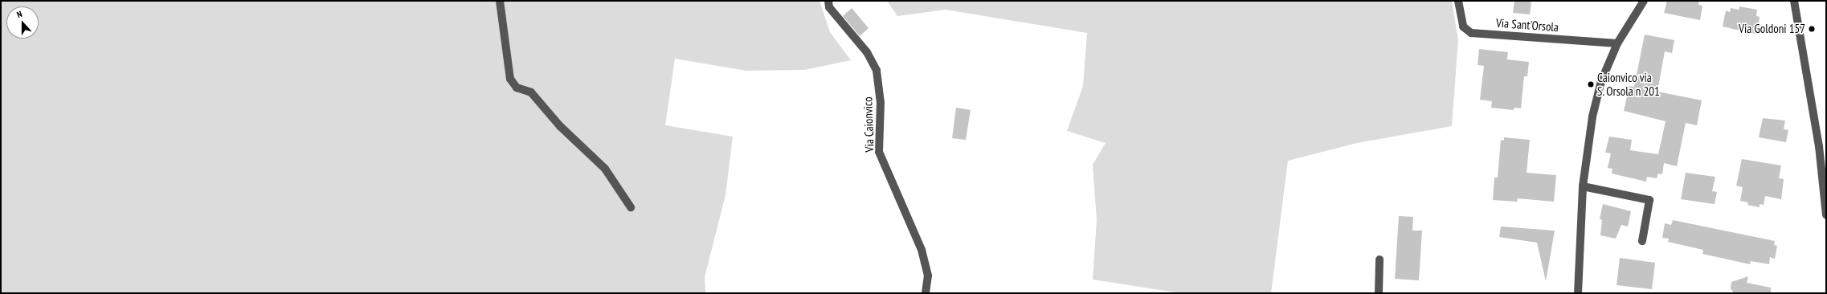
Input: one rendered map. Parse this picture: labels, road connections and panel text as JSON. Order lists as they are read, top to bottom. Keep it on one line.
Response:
{"streets":{"street":["Via Sant'Orsola","Via Caionvico"]},"places":["Via Goldoni 157","Caionvico via S. Orsola n 201"],"north":"top"}
